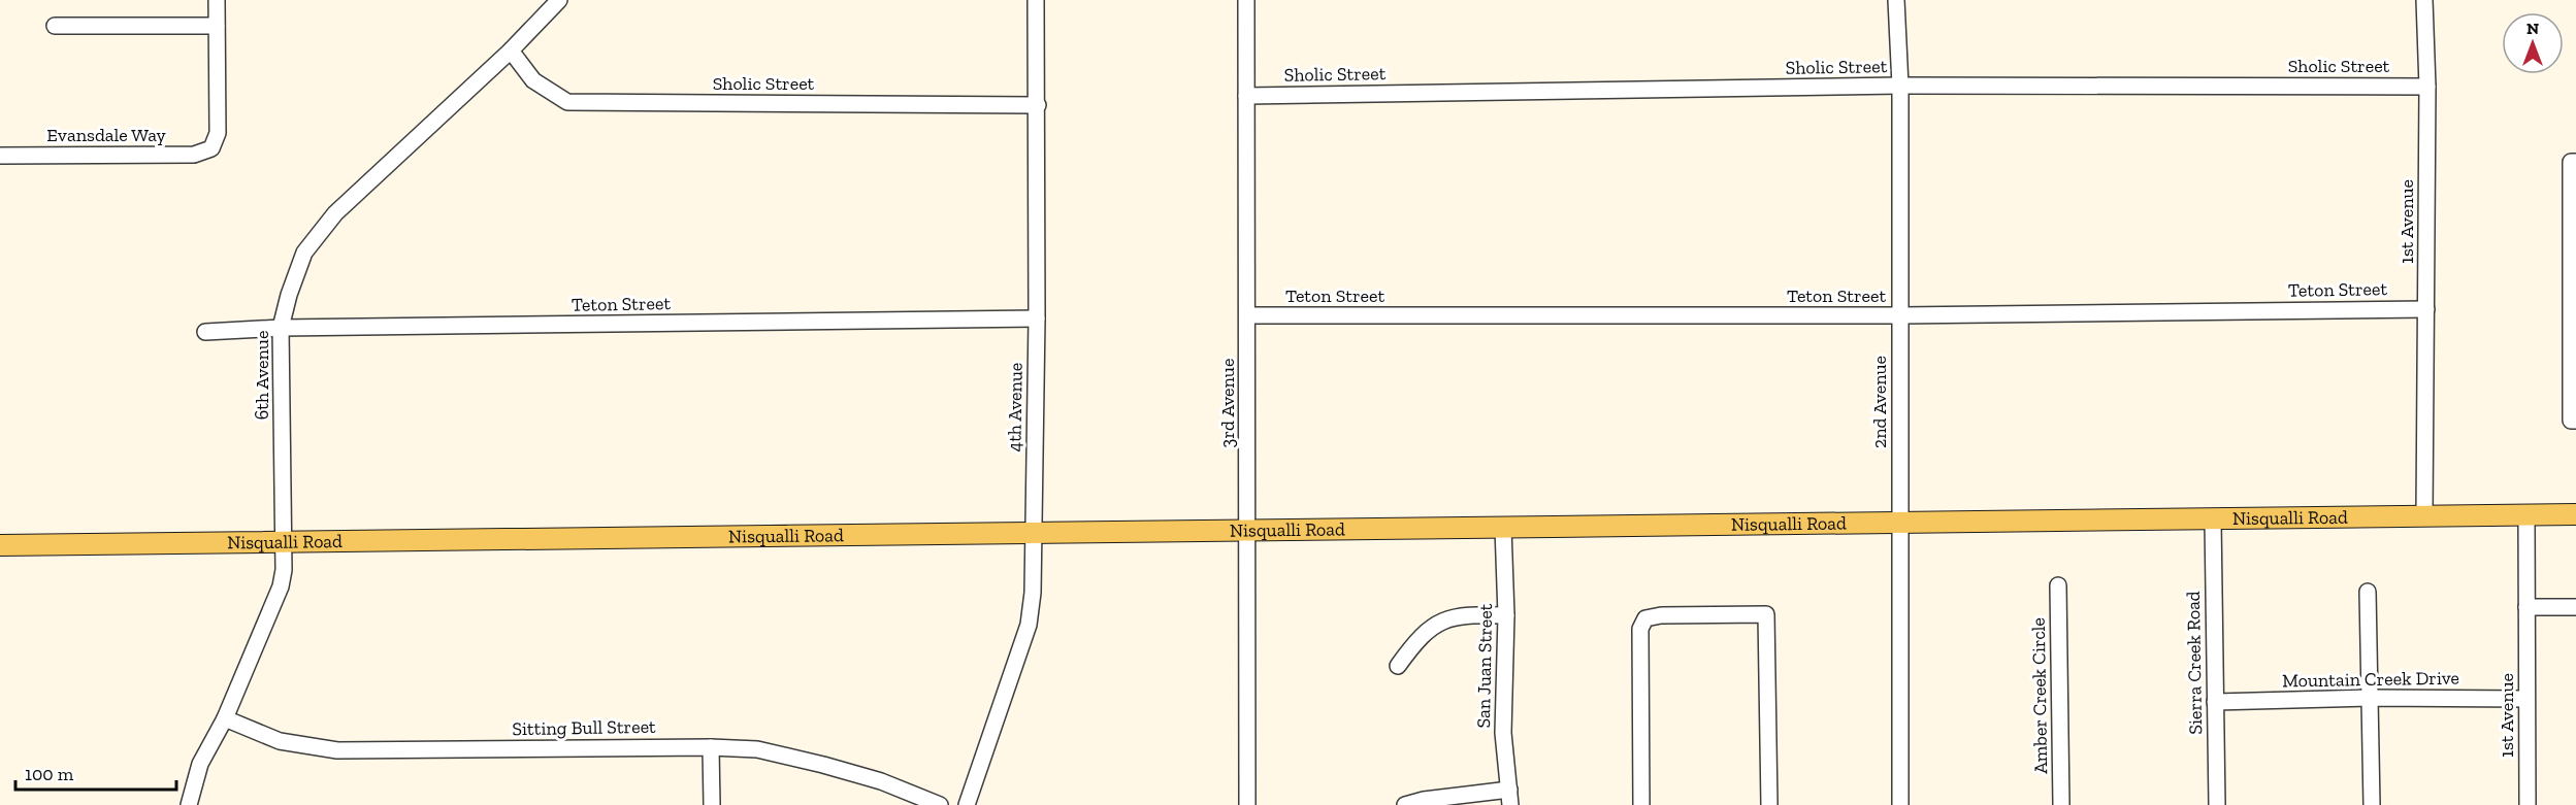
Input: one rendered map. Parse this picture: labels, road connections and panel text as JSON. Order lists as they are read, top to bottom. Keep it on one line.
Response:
{"streets":{"main road":["Nisqualli Road"],"street":["Sholic Street","Evansdale Way","1st Avenue","Teton Street","6th Avenue","2nd Avenue","3rd Avenue","4th Avenue","Sierra Creek Road","San Juan Street","Mountain Creek Drive","Amber Creek Circle","Sitting Bull Street"]},"crossings":[["Sholic Street","1st Avenue"],["Sholic Street","6th Avenue"],["Sholic Street","2nd Avenue"],["Sholic Street","3rd Avenue"],["Sholic Street","4th Avenue"],["1st Avenue","Teton Street"],["1st Avenue","Nisqualli Road"],["1st Avenue","Mountain Creek Drive"],["Teton Street","6th Avenue"],["Teton Street","2nd Avenue"],["Teton Street","3rd Avenue"],["Teton Street","4th Avenue"],["6th Avenue","Nisqualli Road"],["6th Avenue","Sitting Bull Street"],["2nd Avenue","Nisqualli Road"],["3rd Avenue","Nisqualli Road"],["4th Avenue","Nisqualli Road"],["Nisqualli Road","Sierra Creek Road"],["Nisqualli Road","San Juan Street"],["Sierra Creek Road","Mountain Creek Drive"]],"scale_bar":"100 m","north":"top"}
